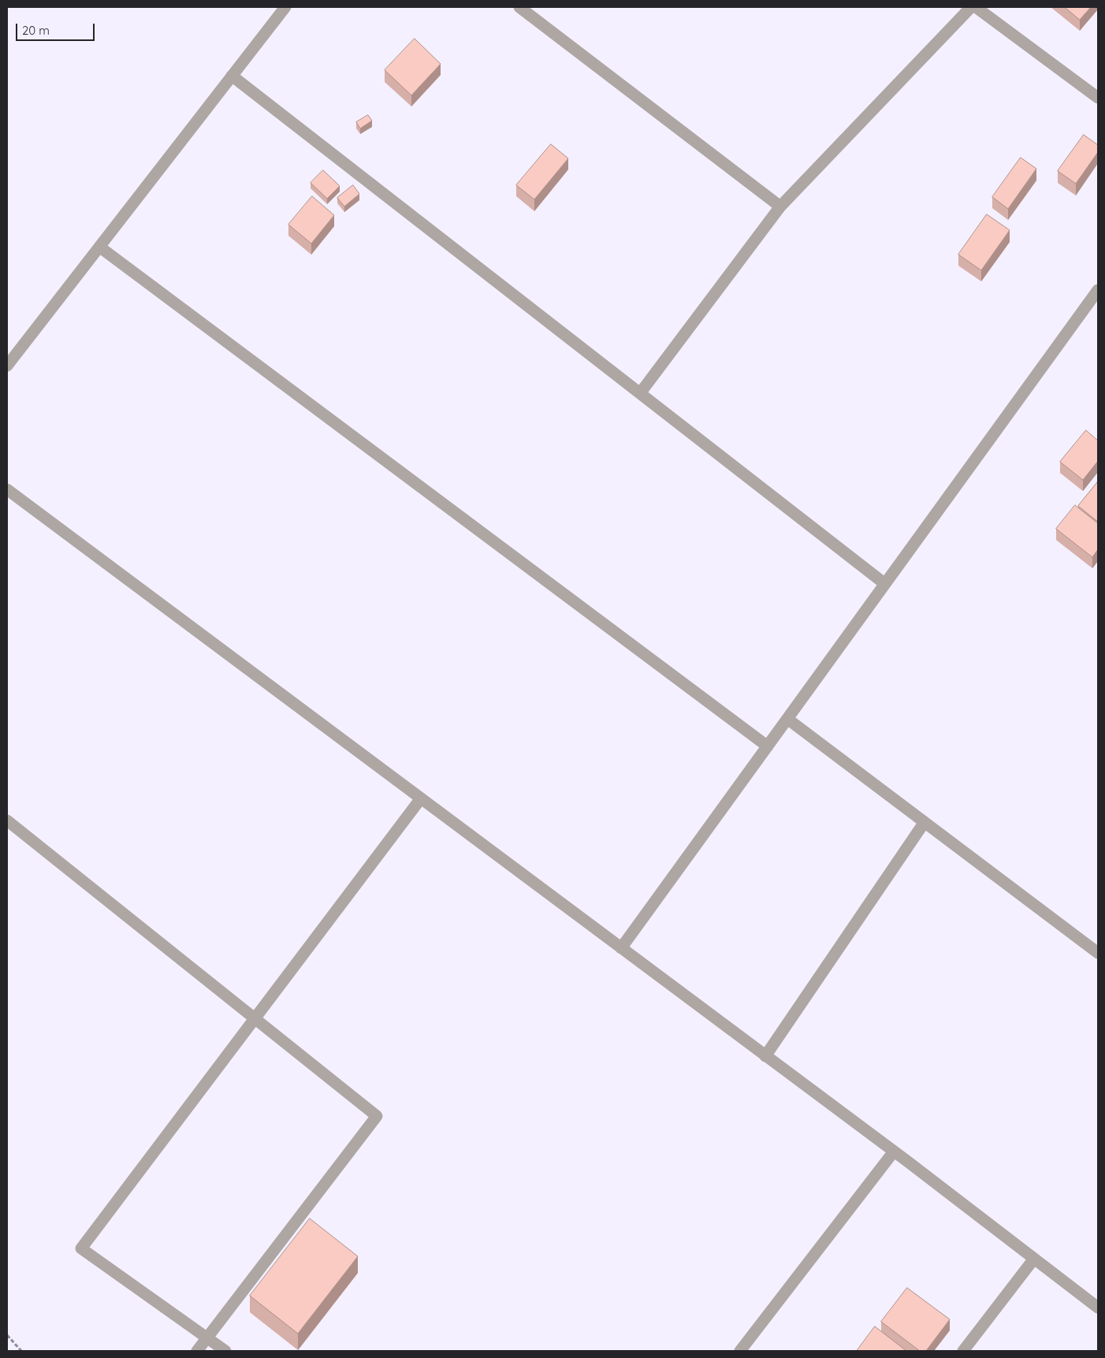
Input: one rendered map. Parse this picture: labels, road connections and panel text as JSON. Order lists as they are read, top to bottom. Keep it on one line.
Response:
{"scale_bar":"20 m"}
